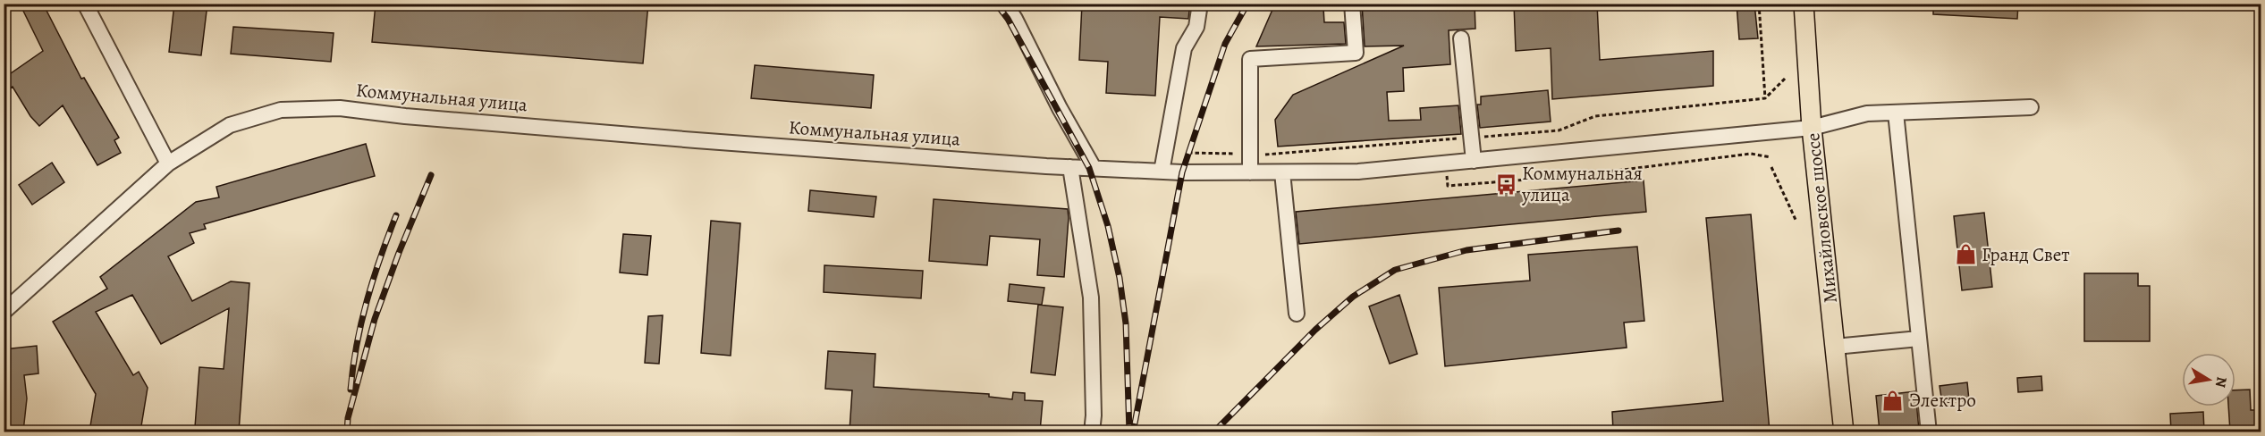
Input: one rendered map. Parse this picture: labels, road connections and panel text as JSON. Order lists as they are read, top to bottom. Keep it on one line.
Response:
{"streets":{"main road":["Михайловское шоссе"],"street":["Коммунальная улица"]},"crossings":[["Коммунальная улица","Михайловское шоссе"]],"places":{"bus stop":["Коммунальная улица"],"shop":["Гранд Свет","Электро"]},"north":"right"}
